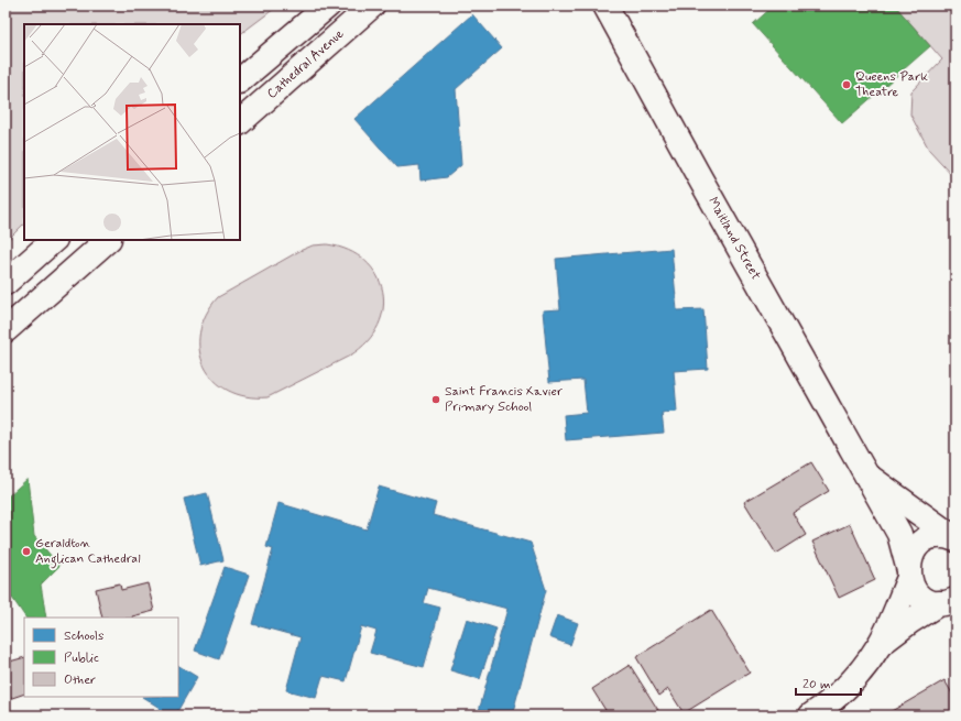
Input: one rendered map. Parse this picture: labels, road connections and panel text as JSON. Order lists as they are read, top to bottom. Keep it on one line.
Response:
{"streets":{"main road":["Cathedral Avenue","Maitland Street"]},"places":["Queens Park Theatre","Saint Francis Xavier Primary School","Geraldton Anglican Cathedral"],"legend":["Schools","Public","Other"],"scale_bar":"20 m"}
